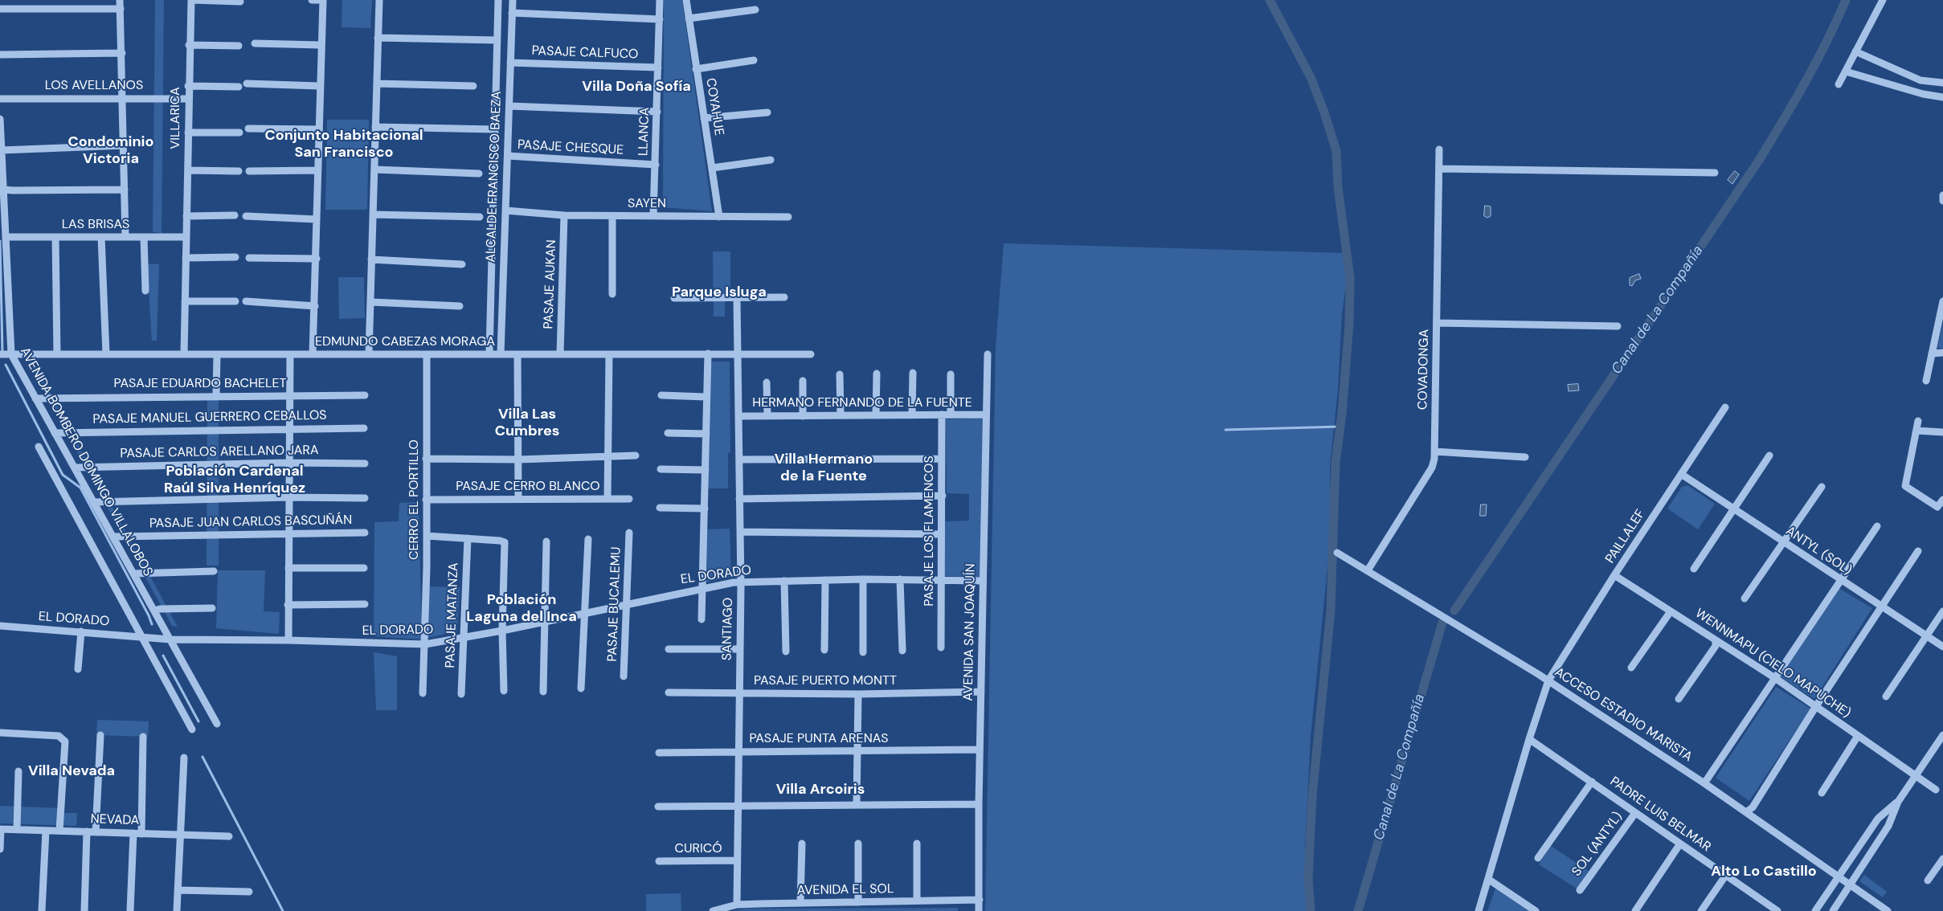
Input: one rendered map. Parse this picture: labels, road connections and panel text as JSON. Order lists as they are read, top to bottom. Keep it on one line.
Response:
{"streets":{"street":["PASAJE CALFUCO","LOS AVELLANOS","COYAHUE","VILLARICA","LLANCA","PASAJE CHESQUE","ALCALDE FRANCISCO BAEZA","SAYEN","LAS BRISAS","PASAJE AUKAN","EDMUNDO CABEZAS MORAGA","COVADONGA","PASAJE EDUARDO BACHELET","HERMANO FERNANDO DE LA FUENTE","PASAJE MANUEL GUERRERO CEBALLOS","PASAJE CARLOS ARELLANO JARA","AVENIDA BOMBERO DOMINGO VILLALOBOS","PASAJE CERRO BLANCO","CERRO EL PORTILLO","PASAJE JUAN CARLOS BASCUÑÁN","PASAJE LOS FLAMENCOS","PAILLALEF","ANTYL (SOL)","EL DORADO","PASAJE BUCALEMU","PASAJE MATANZA","SANTIAGO","AVENIDA SAN JOAQUÍN","WENNMAPU (CIELO MAPUCHE)","PASAJE PUERTO MONTT","ACCESO ESTADIO MARISTA","PASAJE PUNTA ARENAS","PADRE LUIS BELMAR","NEVADA","SOL (ANTYL)","CURICÓ","AVENIDA EL SOL"]},"crossings":[["PASAJE CALFUCO","LLANCA"],["PASAJE CALFUCO","ALCALDE FRANCISCO BAEZA"],["LOS AVELLANOS","VILLARICA"],["COYAHUE","SAYEN"],["VILLARICA","LAS BRISAS"],["VILLARICA","EDMUNDO CABEZAS MORAGA"],["LLANCA","PASAJE CHESQUE"],["LLANCA","SAYEN"],["PASAJE CHESQUE","ALCALDE FRANCISCO BAEZA"],["ALCALDE FRANCISCO BAEZA","SAYEN"],["ALCALDE FRANCISCO BAEZA","EDMUNDO CABEZAS MORAGA"],["SAYEN","PASAJE AUKAN"],["LAS BRISAS","AVENIDA BOMBERO DOMINGO VILLALOBOS"],["PASAJE AUKAN","EDMUNDO CABEZAS MORAGA"],["EDMUNDO CABEZAS MORAGA","AVENIDA BOMBERO DOMINGO VILLALOBOS"],["EDMUNDO CABEZAS MORAGA","CERRO EL PORTILLO"],["EDMUNDO CABEZAS MORAGA","SANTIAGO"],["COVADONGA","ACCESO ESTADIO MARISTA"],["PASAJE EDUARDO BACHELET","AVENIDA BOMBERO DOMINGO VILLALOBOS"],["HERMANO FERNANDO DE LA FUENTE","PASAJE LOS FLAMENCOS"],["HERMANO FERNANDO DE LA FUENTE","SANTIAGO"],["HERMANO FERNANDO DE LA FUENTE","AVENIDA SAN JOAQUÍN"],["PASAJE MANUEL GUERRERO CEBALLOS","AVENIDA BOMBERO DOMINGO VILLALOBOS"],["PASAJE CARLOS ARELLANO JARA","AVENIDA BOMBERO DOMINGO VILLALOBOS"],["AVENIDA BOMBERO DOMINGO VILLALOBOS","PASAJE JUAN CARLOS BASCUÑÁN"],["AVENIDA BOMBERO DOMINGO VILLALOBOS","EL DORADO"],["PASAJE CERRO BLANCO","CERRO EL PORTILLO"],["CERRO EL PORTILLO","EL DORADO"],["PASAJE LOS FLAMENCOS","EL DORADO"],["PAILLALEF","ANTYL (SOL)"],["PAILLALEF","WENNMAPU (CIELO MAPUCHE)"],["PAILLALEF","ACCESO ESTADIO MARISTA"],["PAILLALEF","PADRE LUIS BELMAR"],["EL DORADO","PASAJE BUCALEMU"],["EL DORADO","PASAJE MATANZA"],["EL DORADO","SANTIAGO"],["EL DORADO","AVENIDA SAN JOAQUÍN"],["SANTIAGO","PASAJE PUERTO MONTT"],["SANTIAGO","PASAJE PUNTA ARENAS"],["SANTIAGO","CURICÓ"],["SANTIAGO","AVENIDA EL SOL"],["AVENIDA SAN JOAQUÍN","PASAJE PUERTO MONTT"],["AVENIDA SAN JOAQUÍN","PASAJE PUNTA ARENAS"],["AVENIDA SAN JOAQUÍN","AVENIDA EL SOL"],["PADRE LUIS BELMAR","SOL (ANTYL)"]],"districts":["Villa Doña Sofía","Conjunto Habitacional San Francisco","Condominio Victoria","Parque Isluga","Villa Las Cumbres","Villa Hermano de la Fuente","Población Cardenal Raúl Silva Henríquez","Población Laguna del Inca","Villa Nevada","Villa Arcoiris","Alto Lo Castillo"],"water":["Canal de La Compañía"]}
